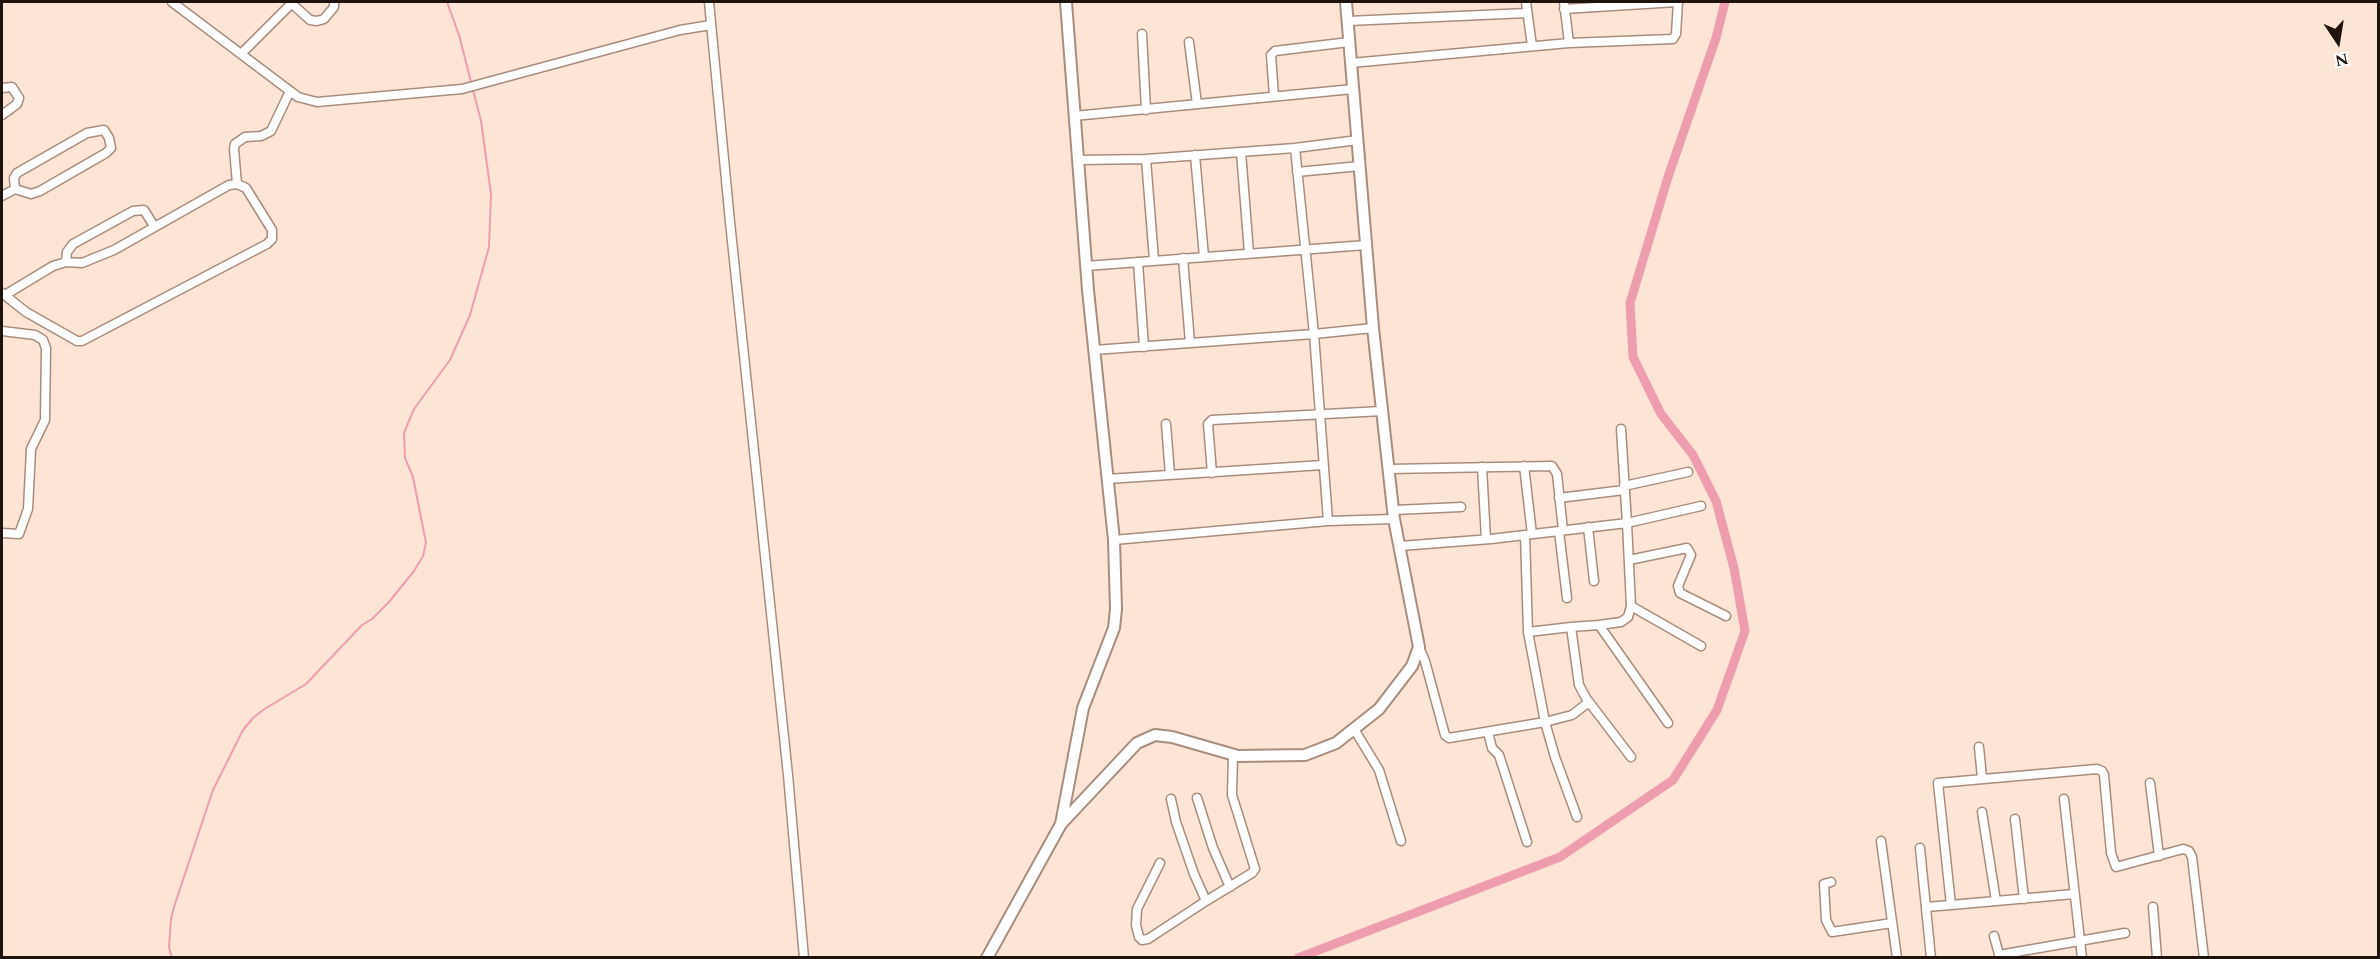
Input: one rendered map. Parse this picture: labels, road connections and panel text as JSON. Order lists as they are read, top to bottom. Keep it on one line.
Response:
{"north":"bottom"}
